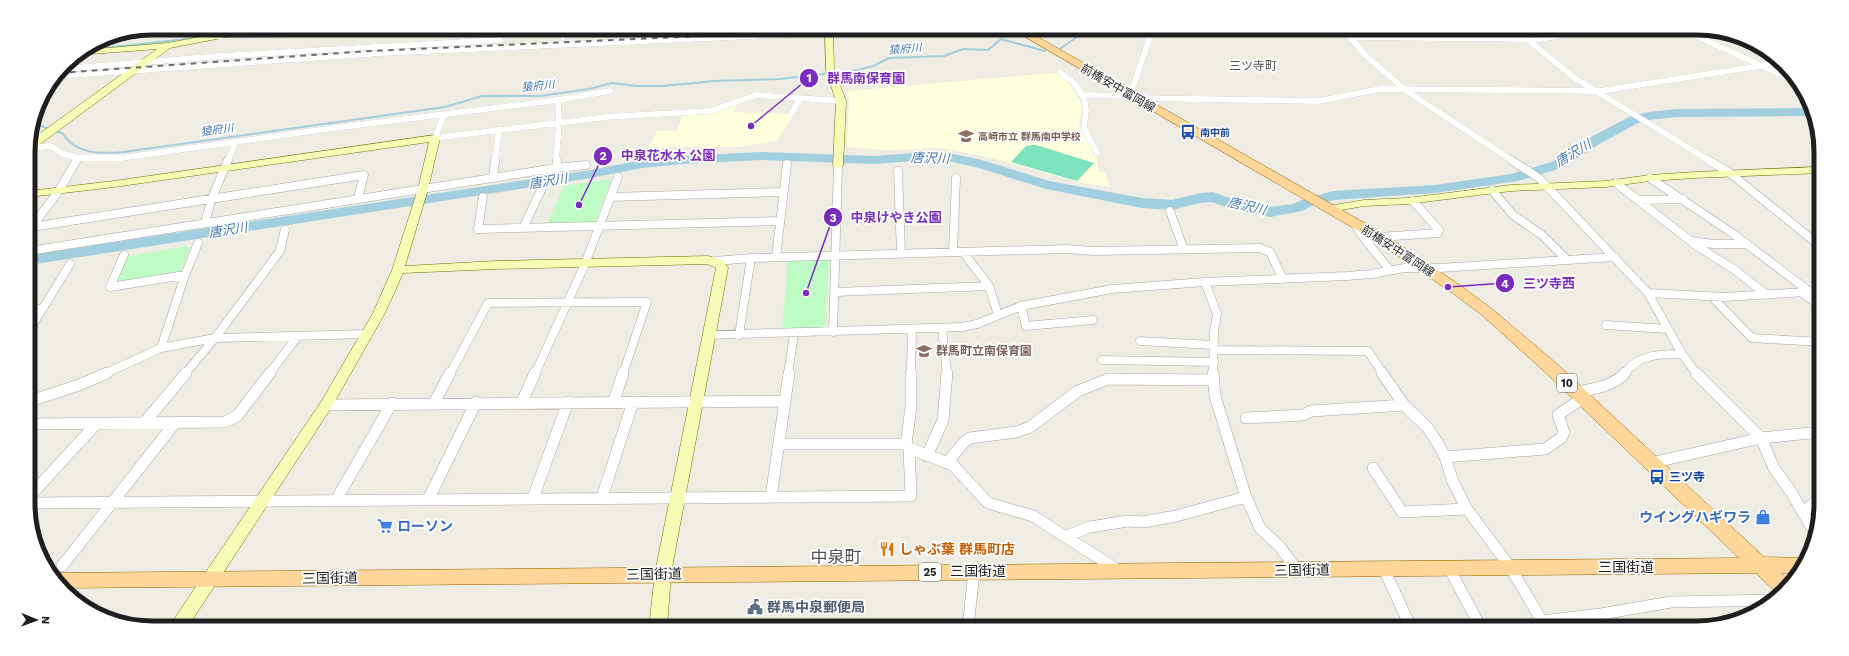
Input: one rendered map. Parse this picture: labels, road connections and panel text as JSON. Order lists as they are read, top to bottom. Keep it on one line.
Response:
{"streets":{"main road":["前橋安中富岡線","10","三国街道","25"]},"crossings":[["前橋安中富岡線","三国街道"]],"districts":["三ツ寺町","中泉町"],"water":["猿府川","唐沢川"],"places":{"other":["群馬南保育園","中泉花水木 公園","三ツ寺西","中泉けやき公園"],"bus stop":["南中前","三ツ寺"],"school or university":["高崎市立 群馬南中学校","群馬町立南保育園"],"shop":["ウイングハギワラ"],"supermarket":["ローソン"],"restaurant":["しゃぶ葉 群馬町店"],"public building":["群馬中泉郵便局"]},"north":"right"}
